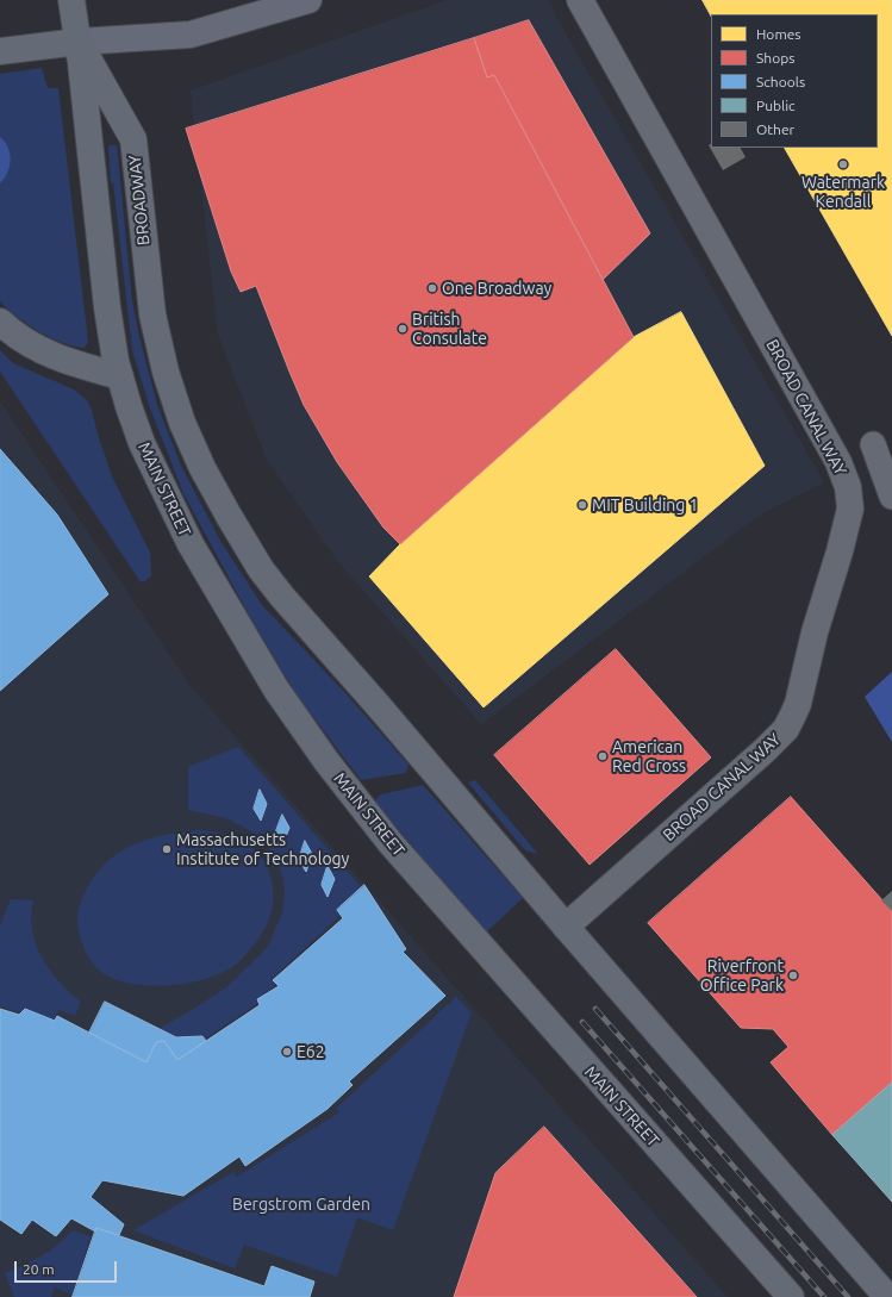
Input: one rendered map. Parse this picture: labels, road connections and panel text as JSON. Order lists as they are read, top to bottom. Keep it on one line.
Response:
{"streets":{"main road":["BROADWAY","MAIN STREET"],"street":["BROAD CANAL WAY"]},"crossings":[["BROADWAY","BROAD CANAL WAY"],["BROADWAY","MAIN STREET"]],"parks":["Bergstrom Garden"],"places":["Watermark Kendall","One Broadway","British Consulate","MIT Building 1","American Red Cross","Massachusetts Institute of Technology","Riverfront Office Park","E62"],"legend":["Homes","Shops","Schools","Public","Other"],"scale_bar":"20 m"}
